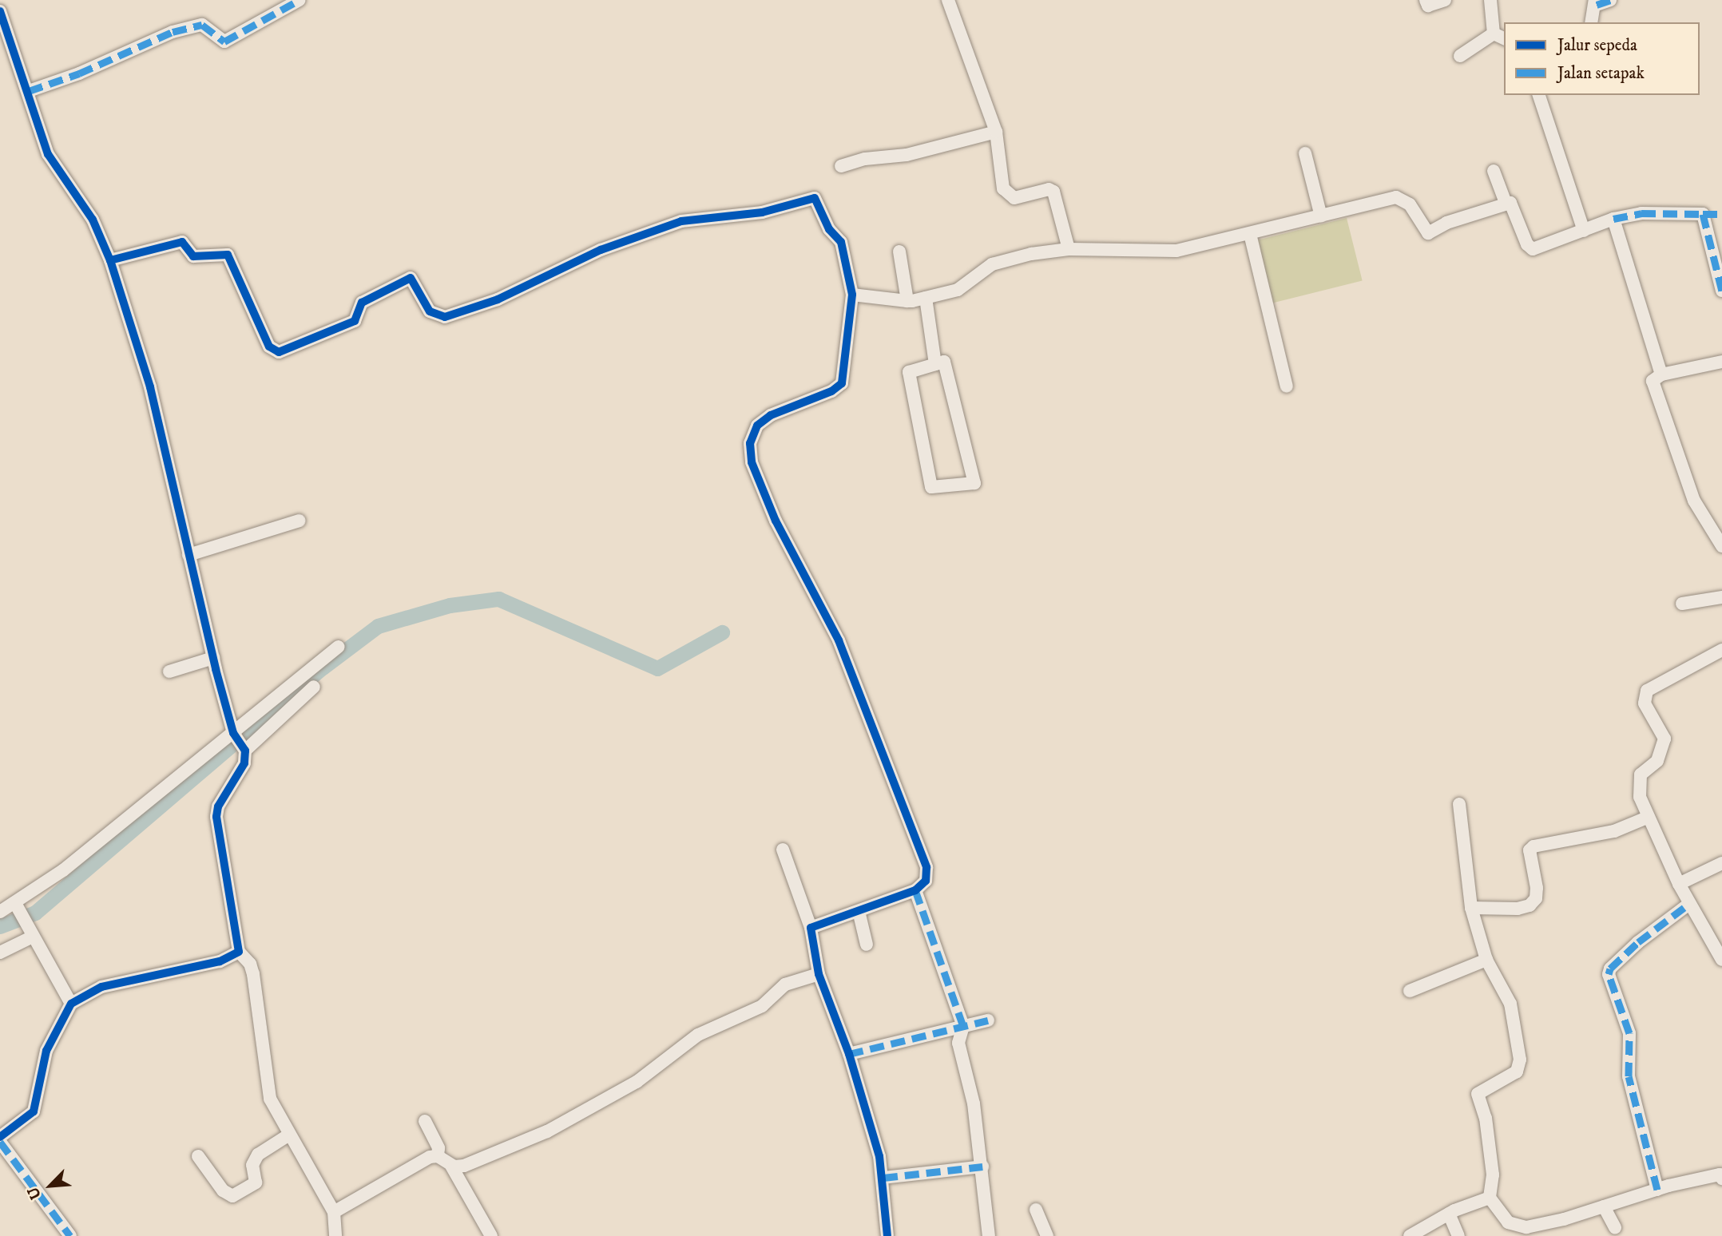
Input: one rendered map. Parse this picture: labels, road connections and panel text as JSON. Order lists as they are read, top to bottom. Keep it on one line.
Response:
{"legend":["Jalur sepeda","Jalan setapak"],"north":"bottom left"}
